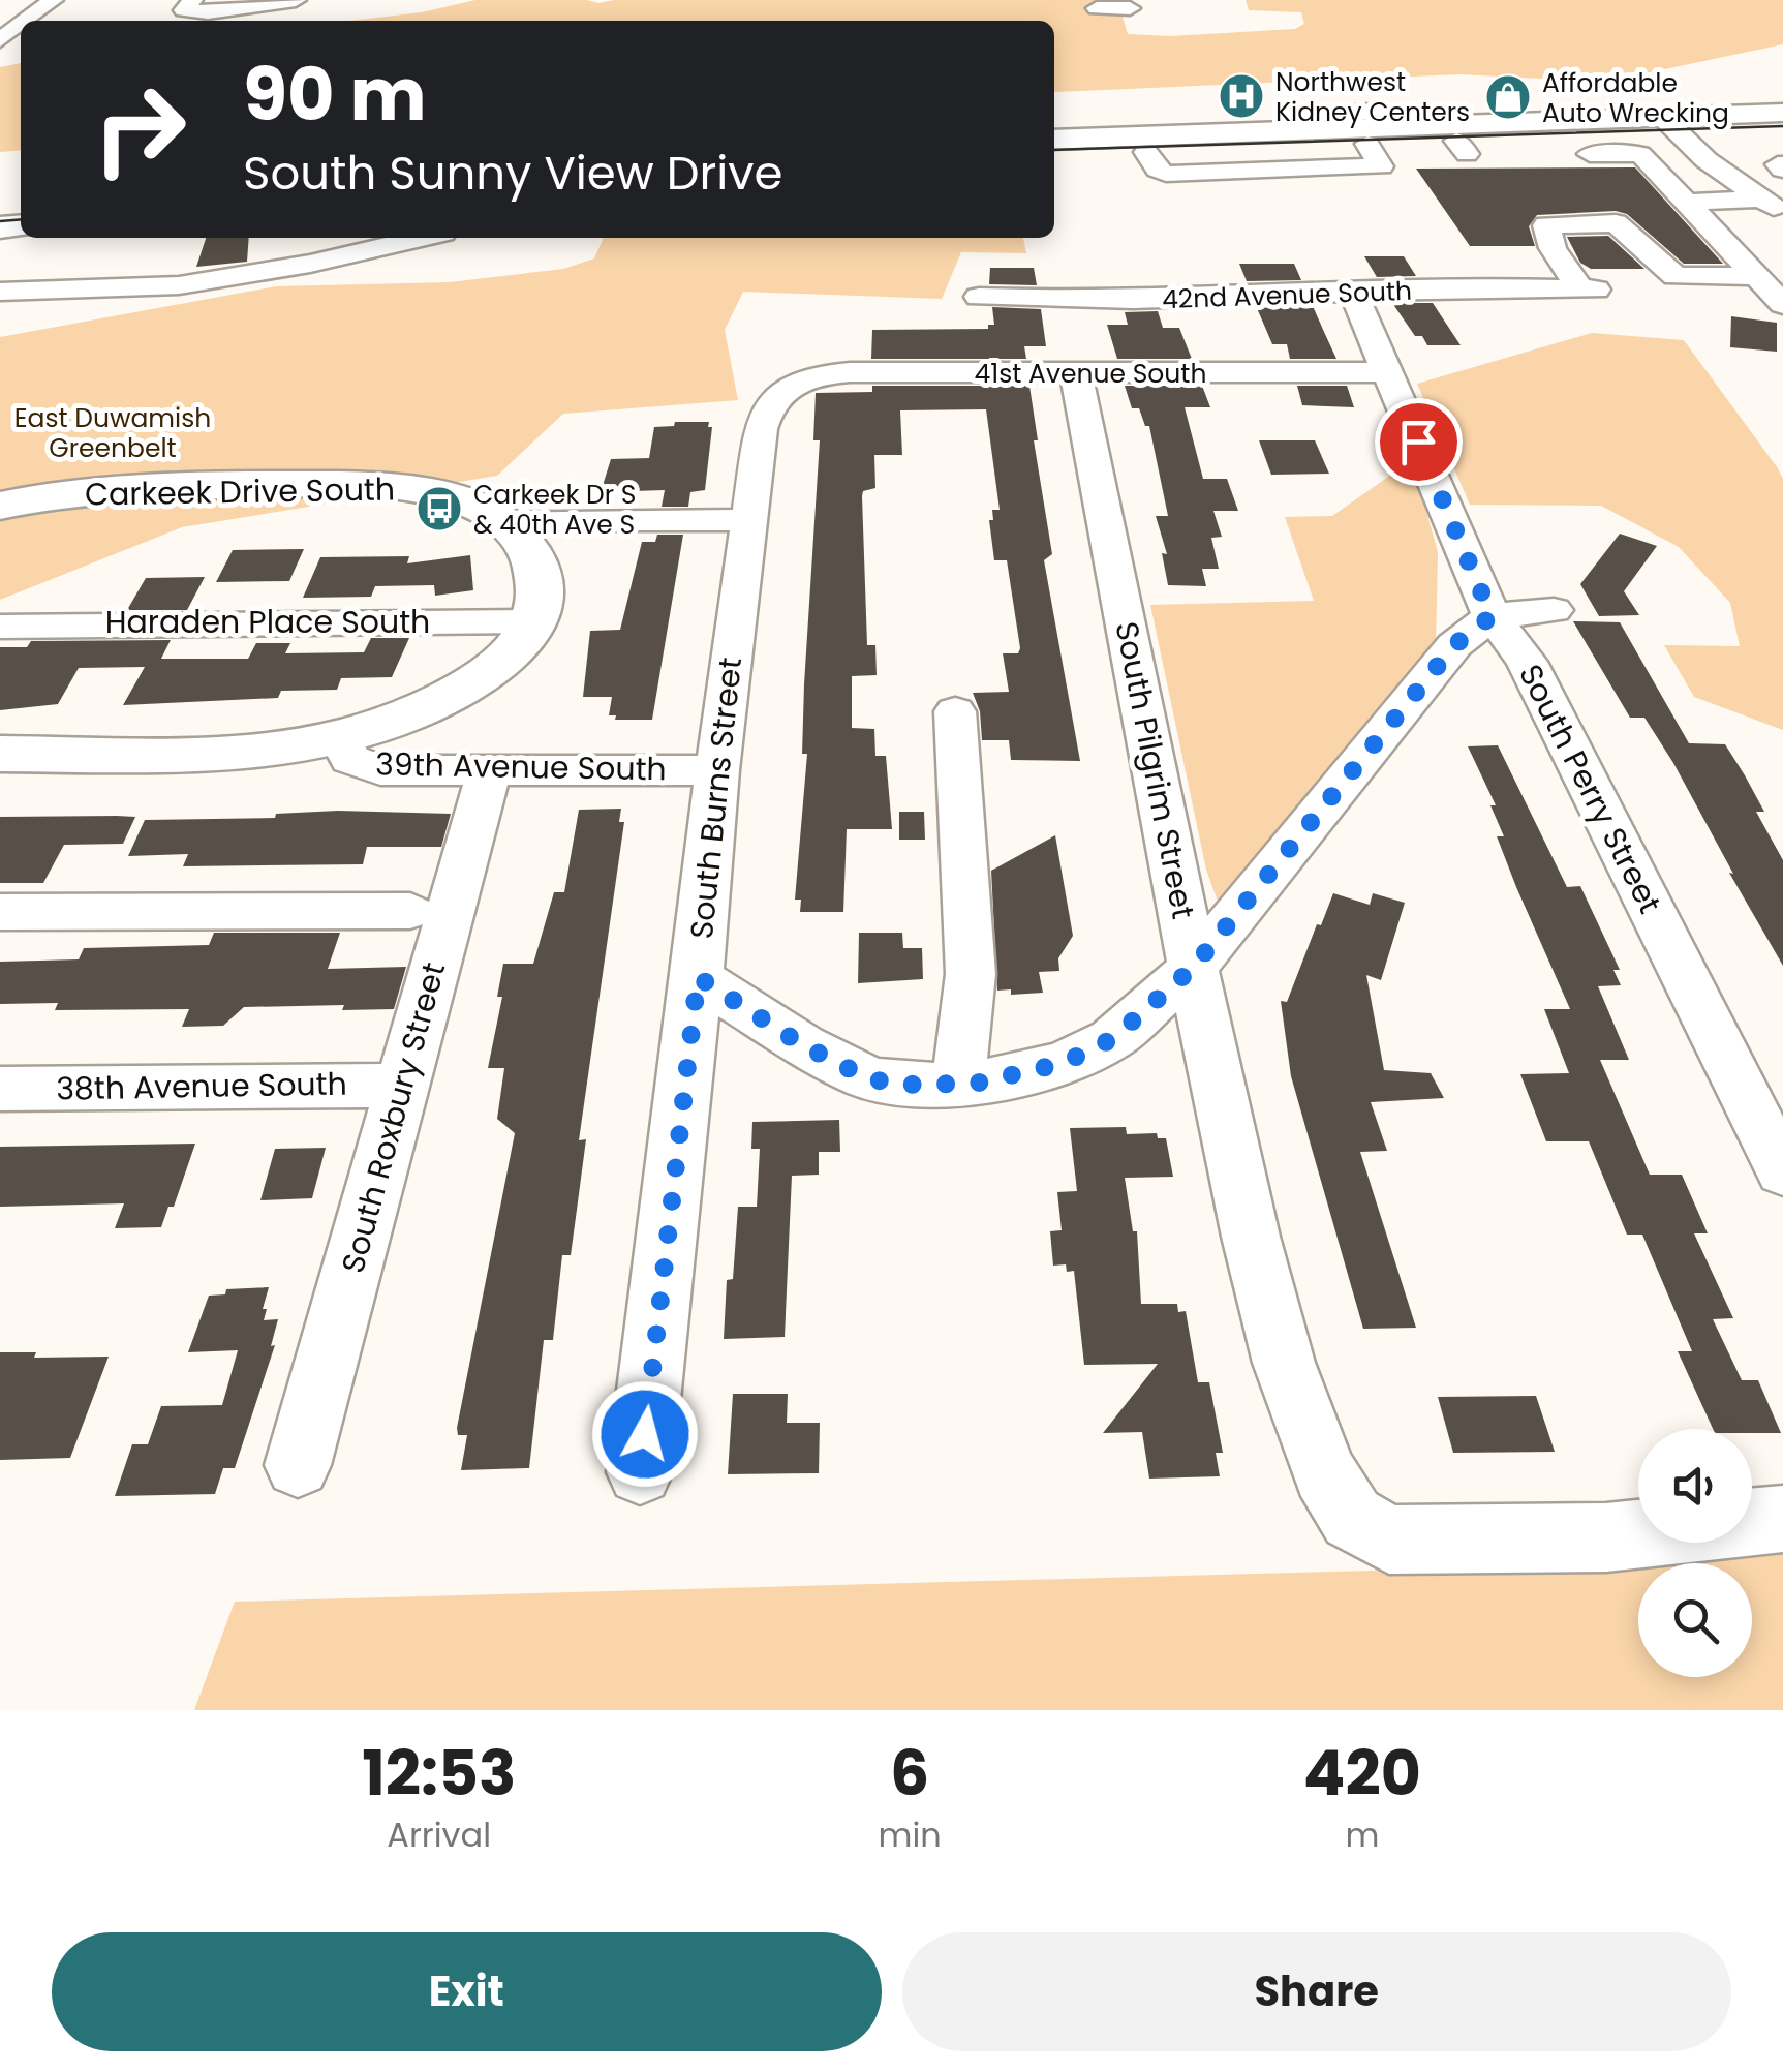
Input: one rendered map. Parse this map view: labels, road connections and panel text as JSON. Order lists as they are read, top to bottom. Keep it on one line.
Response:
{"streets":{"main road":["Carkeek Drive South"],"street":["42nd Avenue South","41st Avenue South","Haraden Place South","39th Avenue South","South Pilgrim Street","South Perry Street","South Burns Street","38th Avenue South","South Roxbury Street"]},"crossings":[["42nd Avenue South","South Perry Street"],["41st Avenue South","South Pilgrim Street"],["41st Avenue South","South Perry Street"],["41st Avenue South","South Burns Street"],["Carkeek Drive South","Haraden Place South"],["39th Avenue South","South Burns Street"],["39th Avenue South","South Roxbury Street"],["38th Avenue South","South Roxbury Street"]],"parks":["East Duwamish Greenbelt"],"places":{"hospital":["Northwest Kidney Centers"],"shop":["Affordable Auto Wrecking"],"bus stop":["Carkeek Dr S & 40th Ave S"]},"page":{"turn":["90 m","South Sunny View Drive"],"eta":["12:53","Arrival","6","min","420","m"],"buttons":["Exit","Share"]}}
